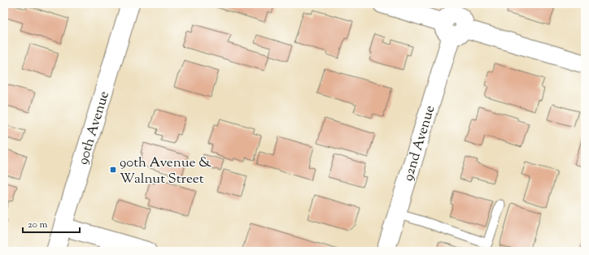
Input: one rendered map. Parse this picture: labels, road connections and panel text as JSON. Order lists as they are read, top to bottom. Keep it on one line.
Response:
{"streets":{"street":["90th Avenue","92nd Avenue"]},"places":{"transit":["90th Avenue & Walnut Street"]},"scale_bar":"20 m"}
